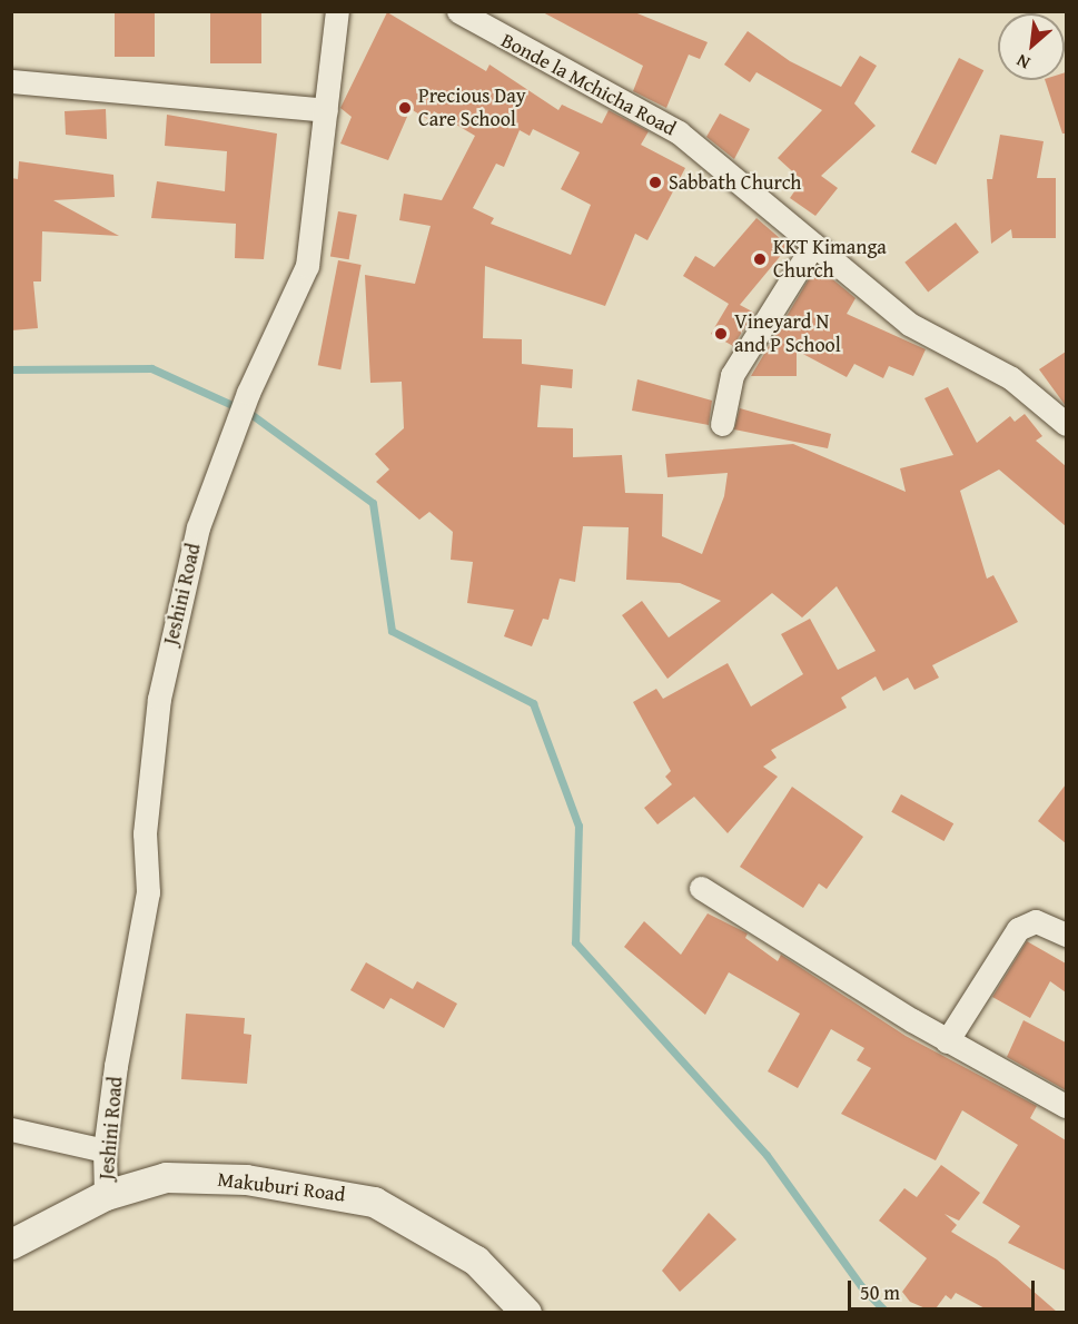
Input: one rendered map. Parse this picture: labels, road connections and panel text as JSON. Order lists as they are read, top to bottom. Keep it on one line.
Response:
{"streets":{"street":["Bonde la Mchicha Road","Jeshini Road","Makuburi Road"]},"crossings":[["Jeshini Road","Makuburi Road"]],"places":["Precious Day Care School","Sabbath Church","KKT Kimanga Church","Vineyard N and P School"],"scale_bar":"50 m","north":"bottom left"}
